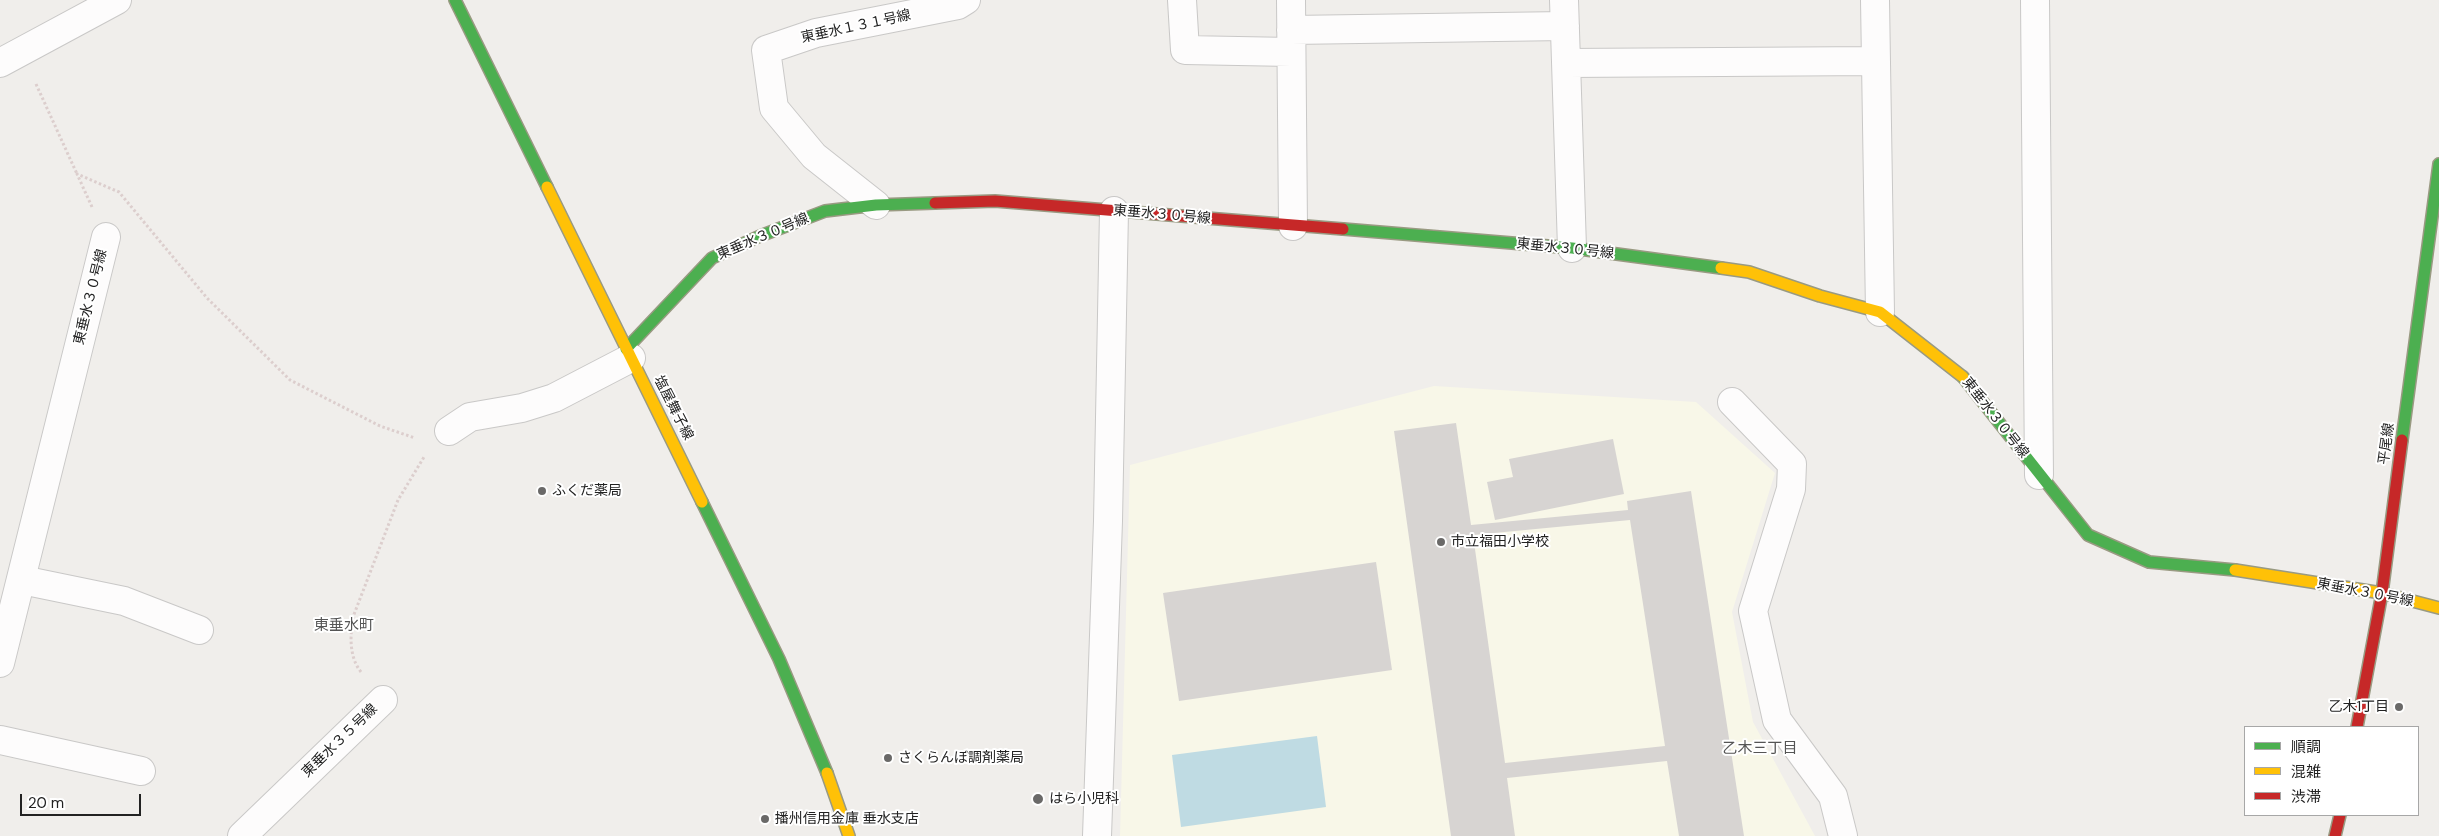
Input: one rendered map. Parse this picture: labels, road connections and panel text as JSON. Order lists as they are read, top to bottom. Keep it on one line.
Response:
{"streets":{"street":["東垂水１３１号線","東垂水３０号線","塩屋舞子線","平尾線","東垂水３５号線"]},"crossings":[["東垂水１３１号線","東垂水３０号線"],["東垂水３０号線","塩屋舞子線"],["東垂水３０号線","平尾線"]],"districts":["東垂水町","乙木三丁目"],"places":["ふくだ薬局","市立福田小学校","乙木1丁目","さくらんぼ調剤薬局","はら小児科","播州信用金庫 垂水支店"],"legend":["順調","混雑","渋滞"],"scale_bar":"20 m"}
